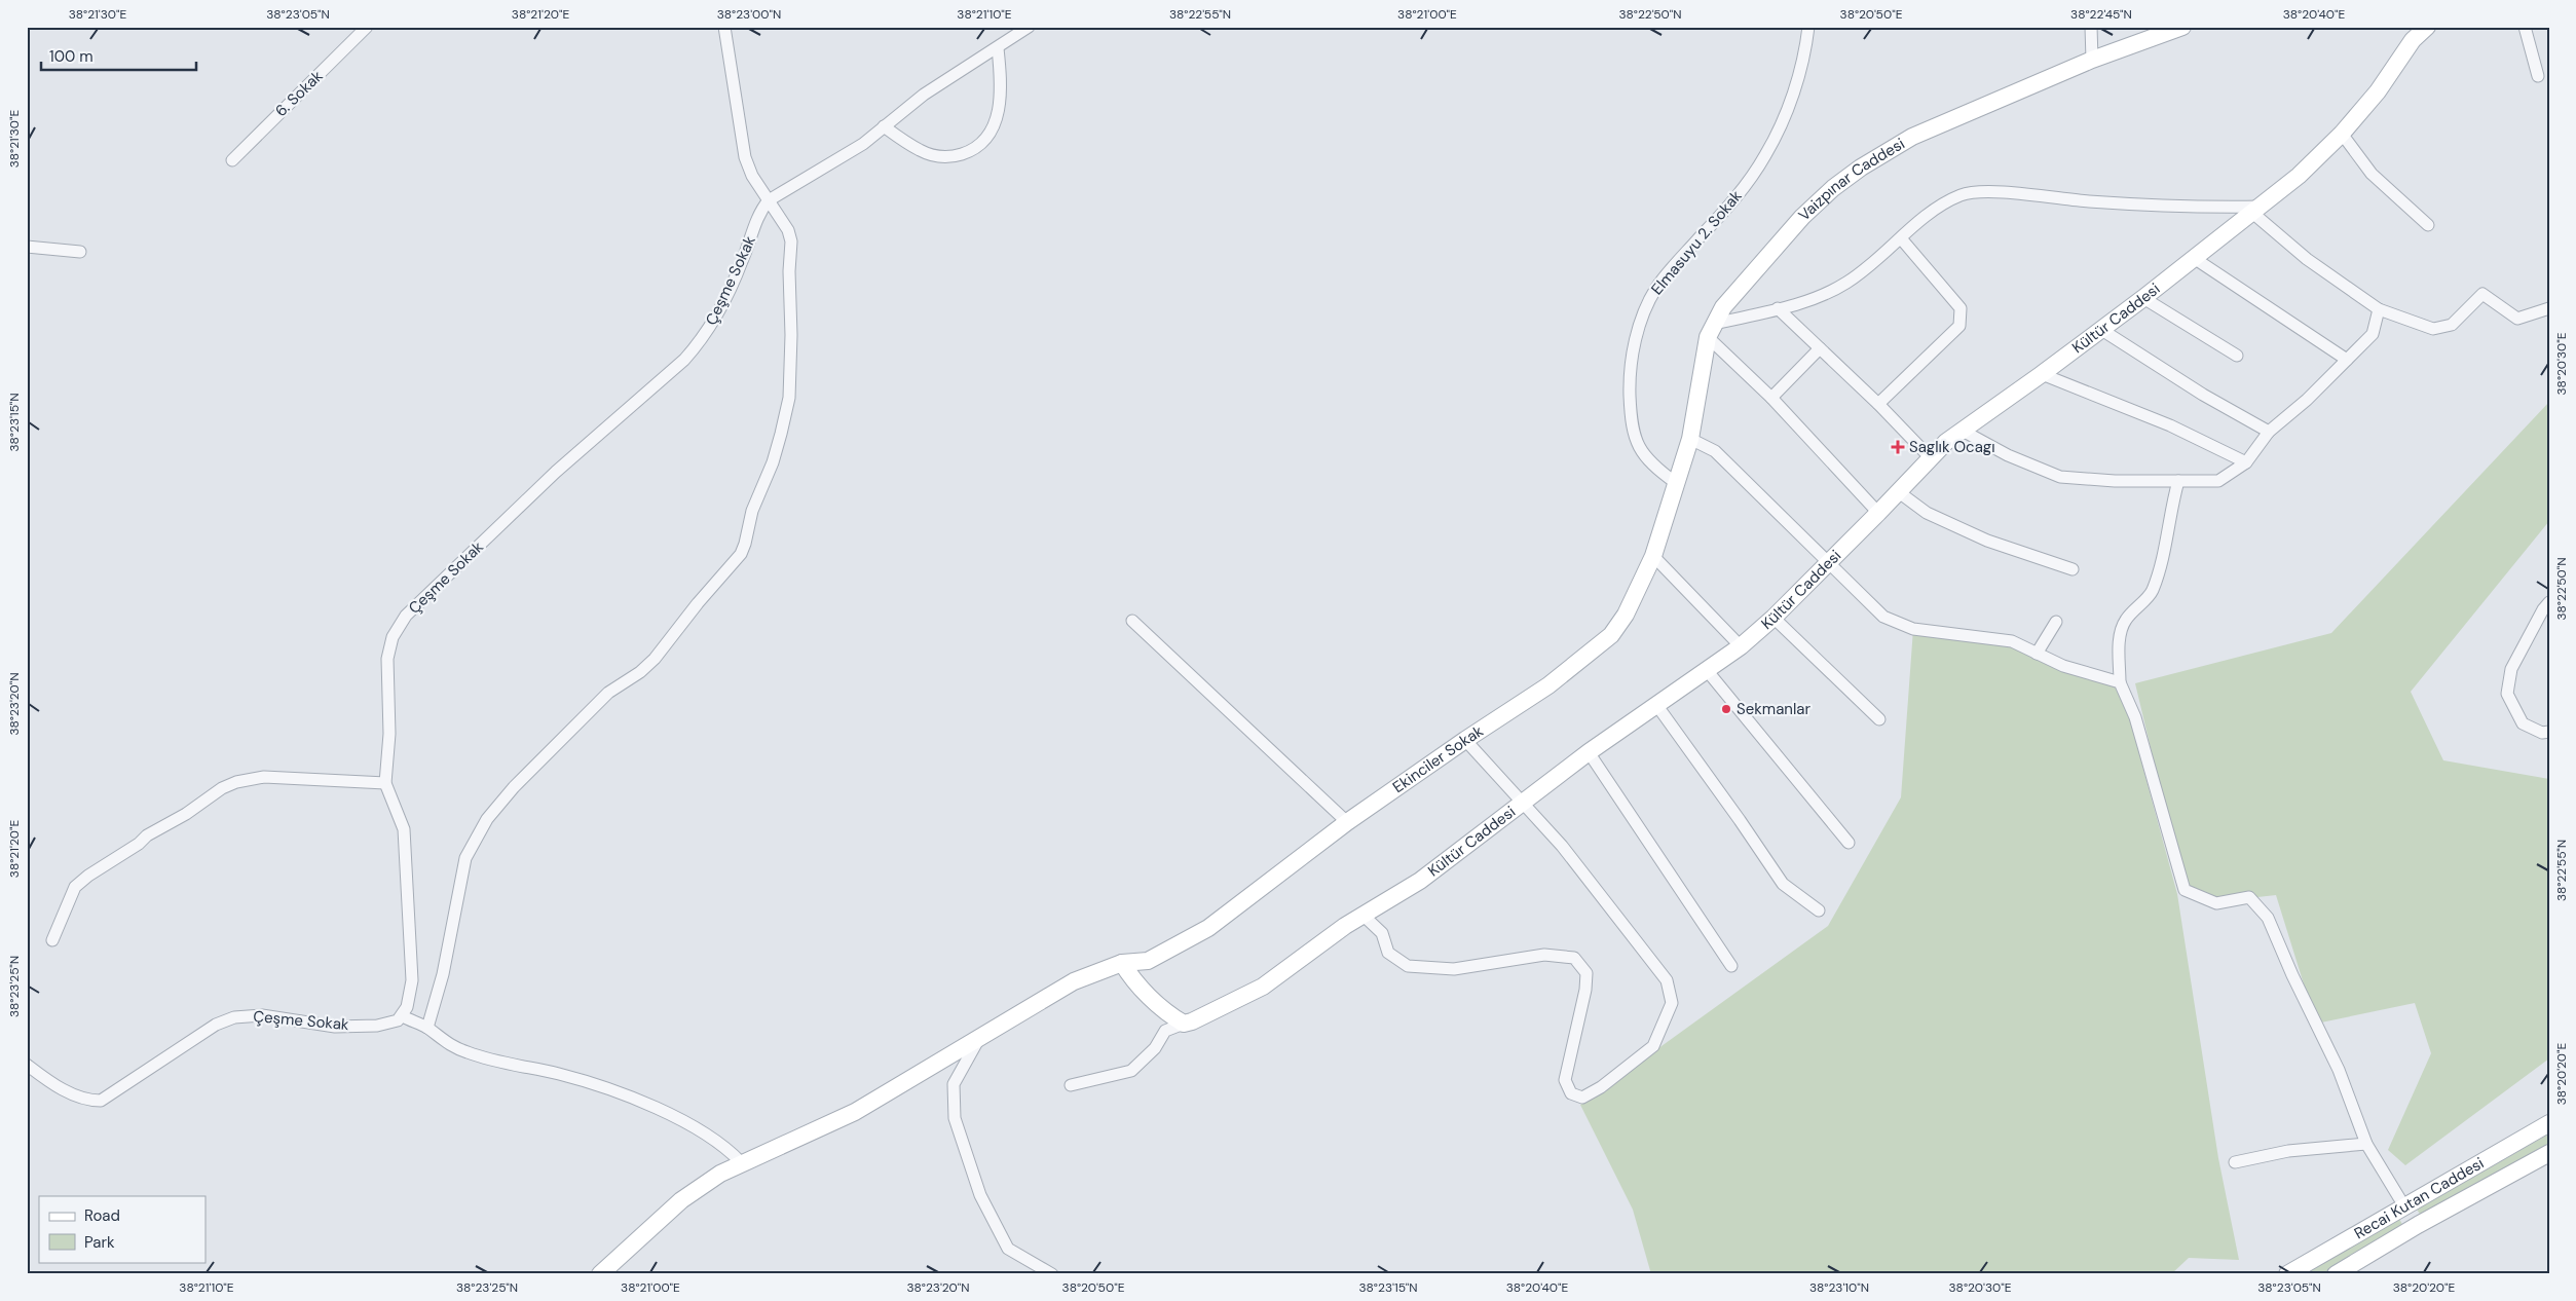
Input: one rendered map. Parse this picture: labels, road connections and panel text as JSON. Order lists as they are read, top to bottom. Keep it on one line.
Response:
{"streets":{"street":["6. Sokak","Vaizpınar Caddesi","Elmasuyu 2. Sokak","Çeşme Sokak","Kültür Caddesi","Ekinciler Sokak","Recai Kutan Caddesi"]},"crossings":[["Vaizpınar Caddesi","Elmasuyu 2. Sokak"],["Vaizpınar Caddesi","Ekinciler Sokak"],["Elmasuyu 2. Sokak","Ekinciler Sokak"]],"places":{"health":["Saglık Ocagı"],"other":["Sekmanlar"]},"legend":["Road","Park"],"scale_bar":"100 m","coordinates":["38°21'30\"E","38°23'05\"N","38°21'20\"E","38°23'00\"N","38°21'10\"E","38°22'55\"N","38°21'00\"E","38°22'50\"N","38°20'50\"E","38°22'45\"N","38°20'40\"E","38°20'30\"E","38°23'15\"N","38°23'20\"N","38°23'25\"N","38°20'20\"E","38°23'10\"N"]}
